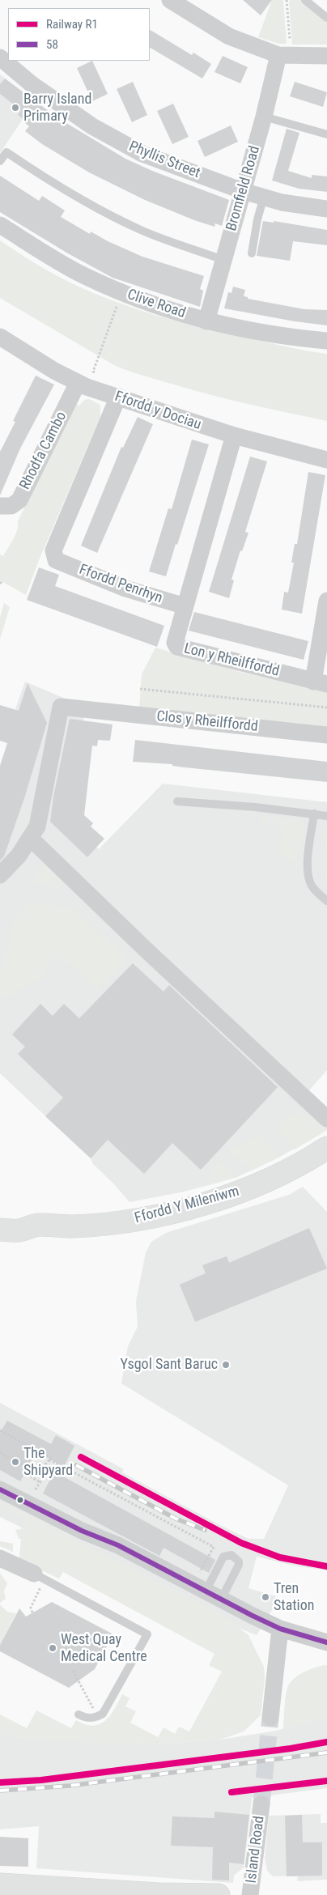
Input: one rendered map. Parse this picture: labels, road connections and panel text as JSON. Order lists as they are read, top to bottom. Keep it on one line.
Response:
{"streets":{"street":["Phyllis Street","Bromfield Road","Clive Road","Ffordd y Dociau","Rhodfa Cambo","Ffordd Penrhyn","Lon y Rheilffordd","Clos y Rheilffordd","Ffordd Y Mileniwm","Island Road"]},"crossings":[["Phyllis Street","Bromfield Road"],["Bromfield Road","Clive Road"],["Ffordd y Dociau","Rhodfa Cambo"],["Ffordd y Dociau","Ffordd Penrhyn"],["Ffordd Penrhyn","Lon y Rheilffordd"]],"places":["Barry Island Primary","Ysgol Sant Baruc","The Shipyard","Tren Station","West Quay Medical Centre"],"lines":["rail line R1","transit line 58"],"legend":["Railway R1","58"]}
